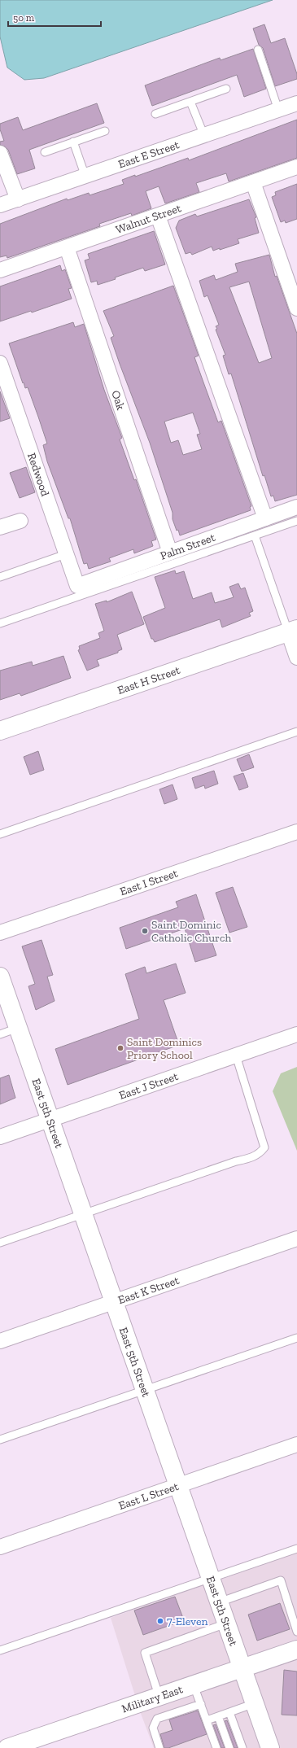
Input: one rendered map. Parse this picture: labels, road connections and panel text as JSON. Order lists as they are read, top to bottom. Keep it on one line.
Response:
{"streets":{"street":["East E Street","Walnut Street","Oak","Redwood","Palm Street","East H Street","East I Street","East J Street","East 5th Street","East K Street","East L Street","Military East"]},"crossings":[["Walnut Street","Oak"],["Oak","Palm Street"],["Redwood","Palm Street"],["East J Street","East 5th Street"],["East 5th Street","East K Street"],["East 5th Street","East L Street"],["East 5th Street","Military East"]],"places":["Saint Dominic Catholic Church","Saint Dominics Priory School","7-Eleven"],"scale_bar":"50 m"}
